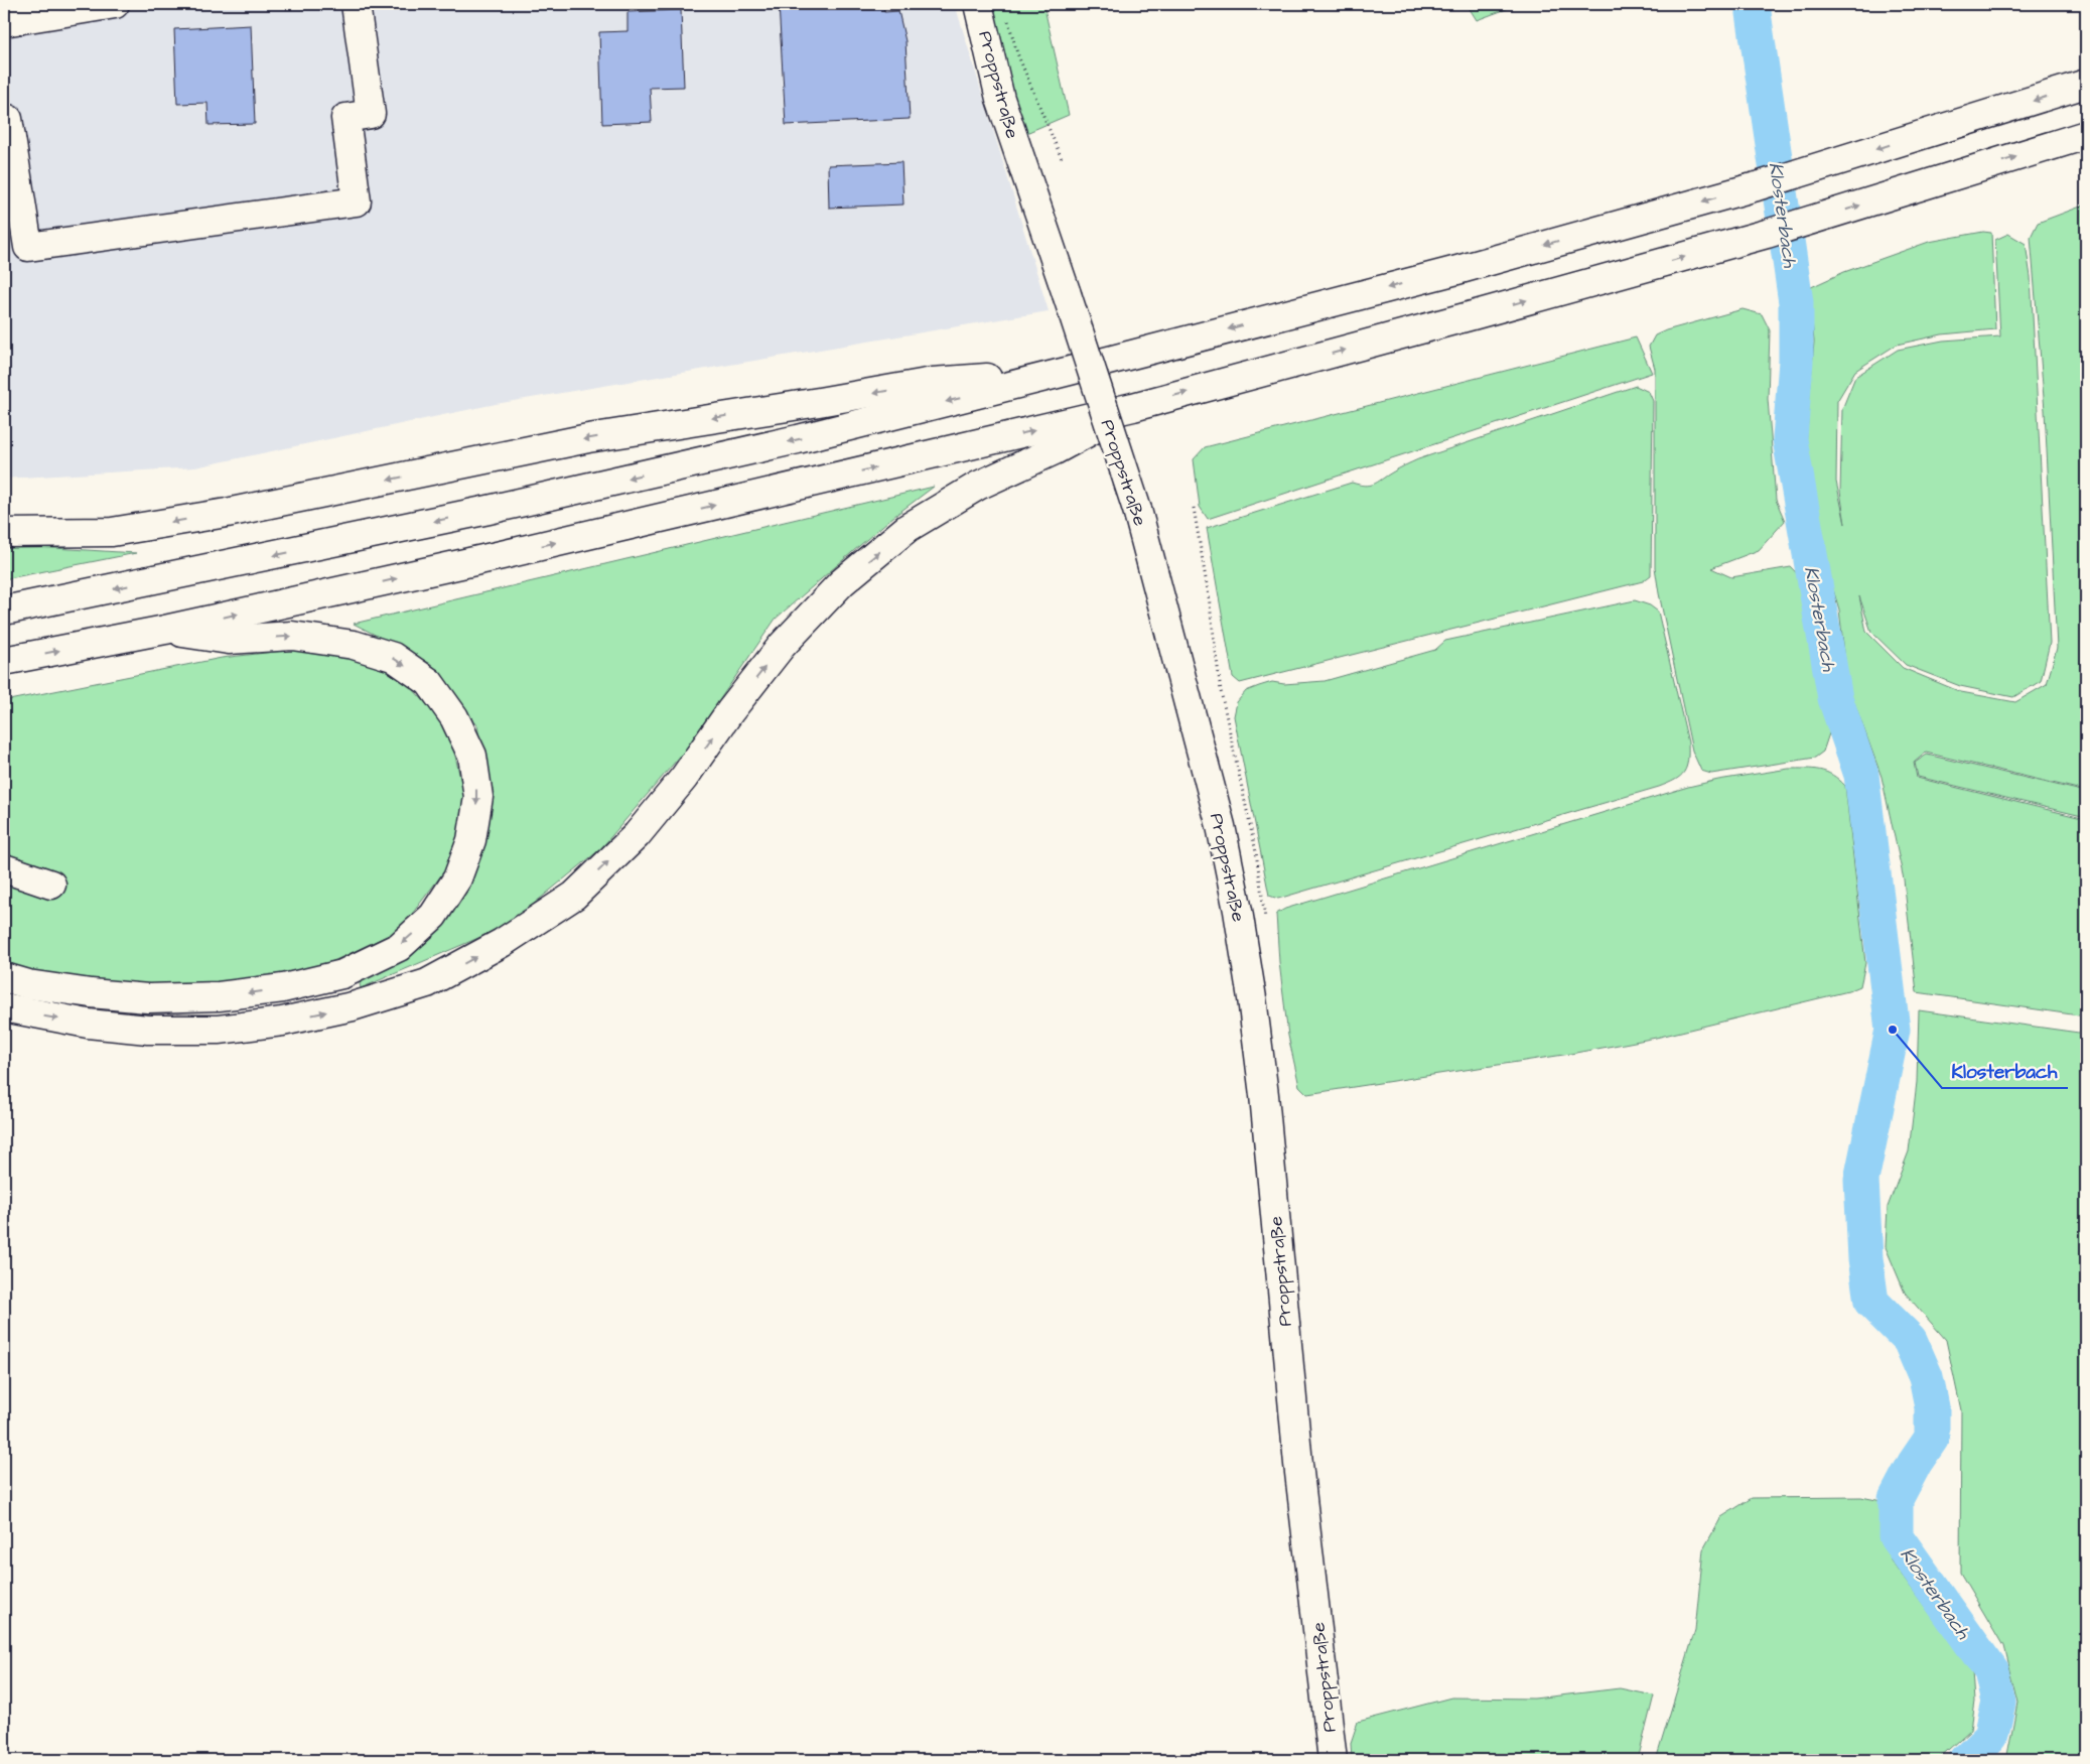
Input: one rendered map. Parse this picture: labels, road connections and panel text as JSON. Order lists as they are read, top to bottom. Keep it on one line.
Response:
{"streets":{"main road":["Proppstraße"]},"water":["Klosterbach"],"places":["Klosterbach"]}
